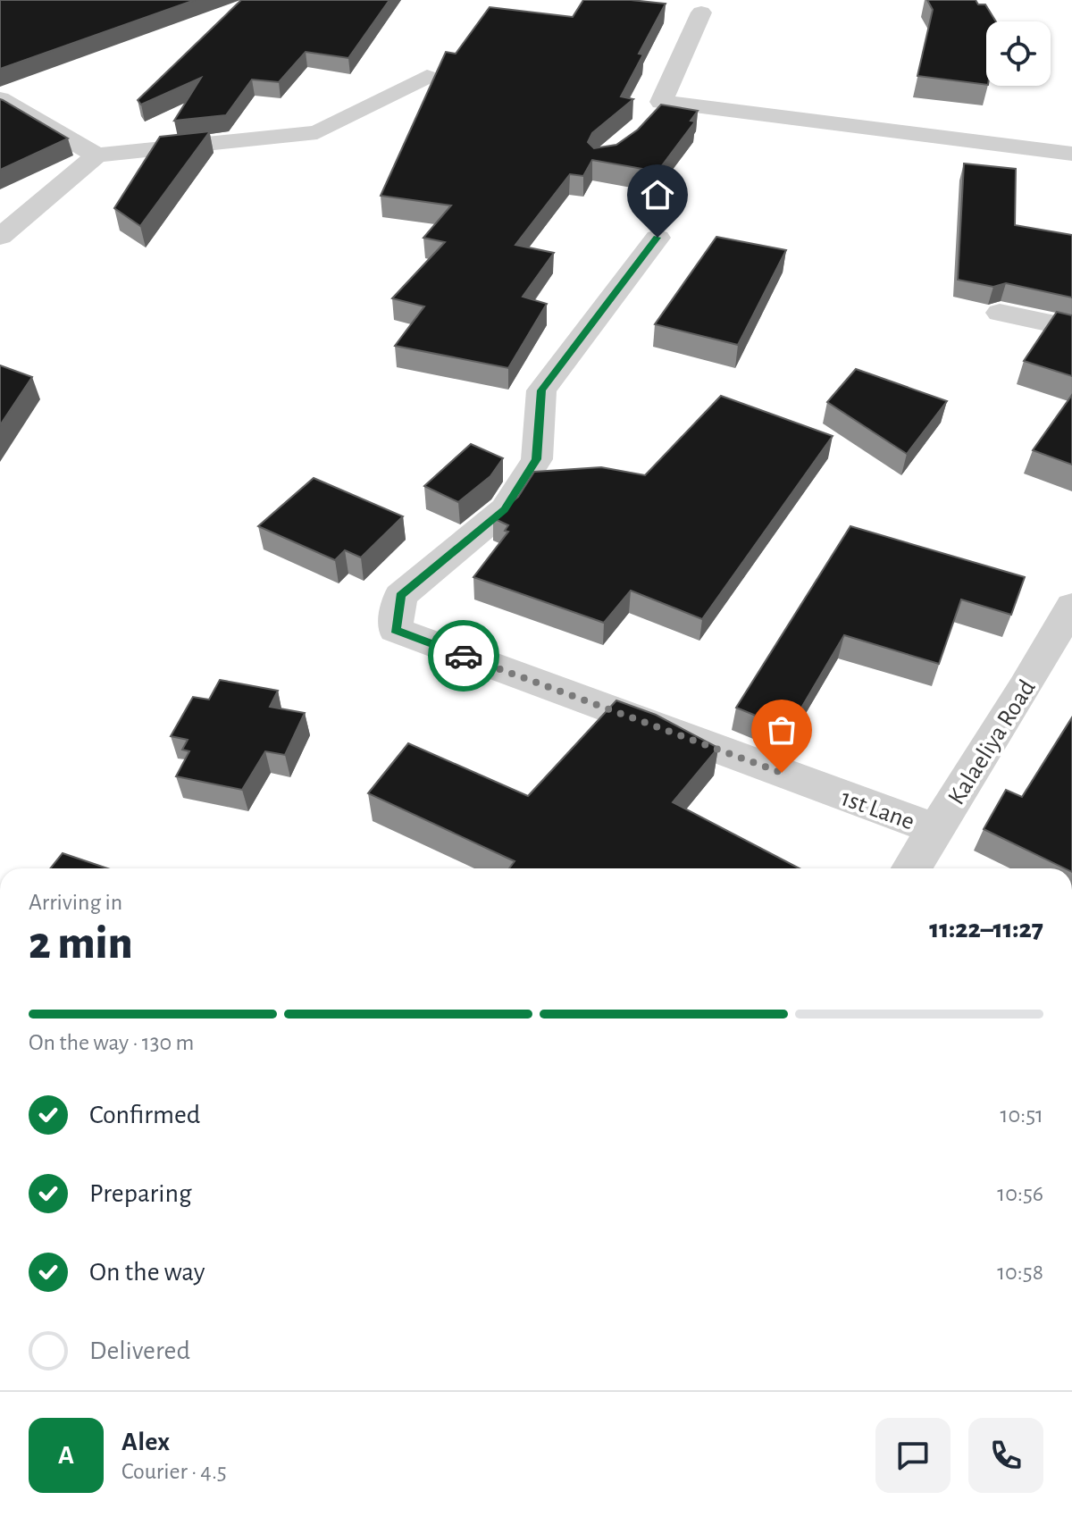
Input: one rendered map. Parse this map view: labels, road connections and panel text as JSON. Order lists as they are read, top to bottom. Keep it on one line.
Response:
{"streets":{"street":["Kalaeliya Road","1st Lane"]},"crossings":[["Kalaeliya Road","1st Lane"]],"page":{"heading":["2 min","Arriving in","11:22–11:27"],"panel":["Alex","Courier · 4.5"],"bar":"On the way · 130 m","list":[["Confirmed","10:51"],["Preparing","10:56"],["On the way","10:58"],"Delivered"],"round":"A"}}
